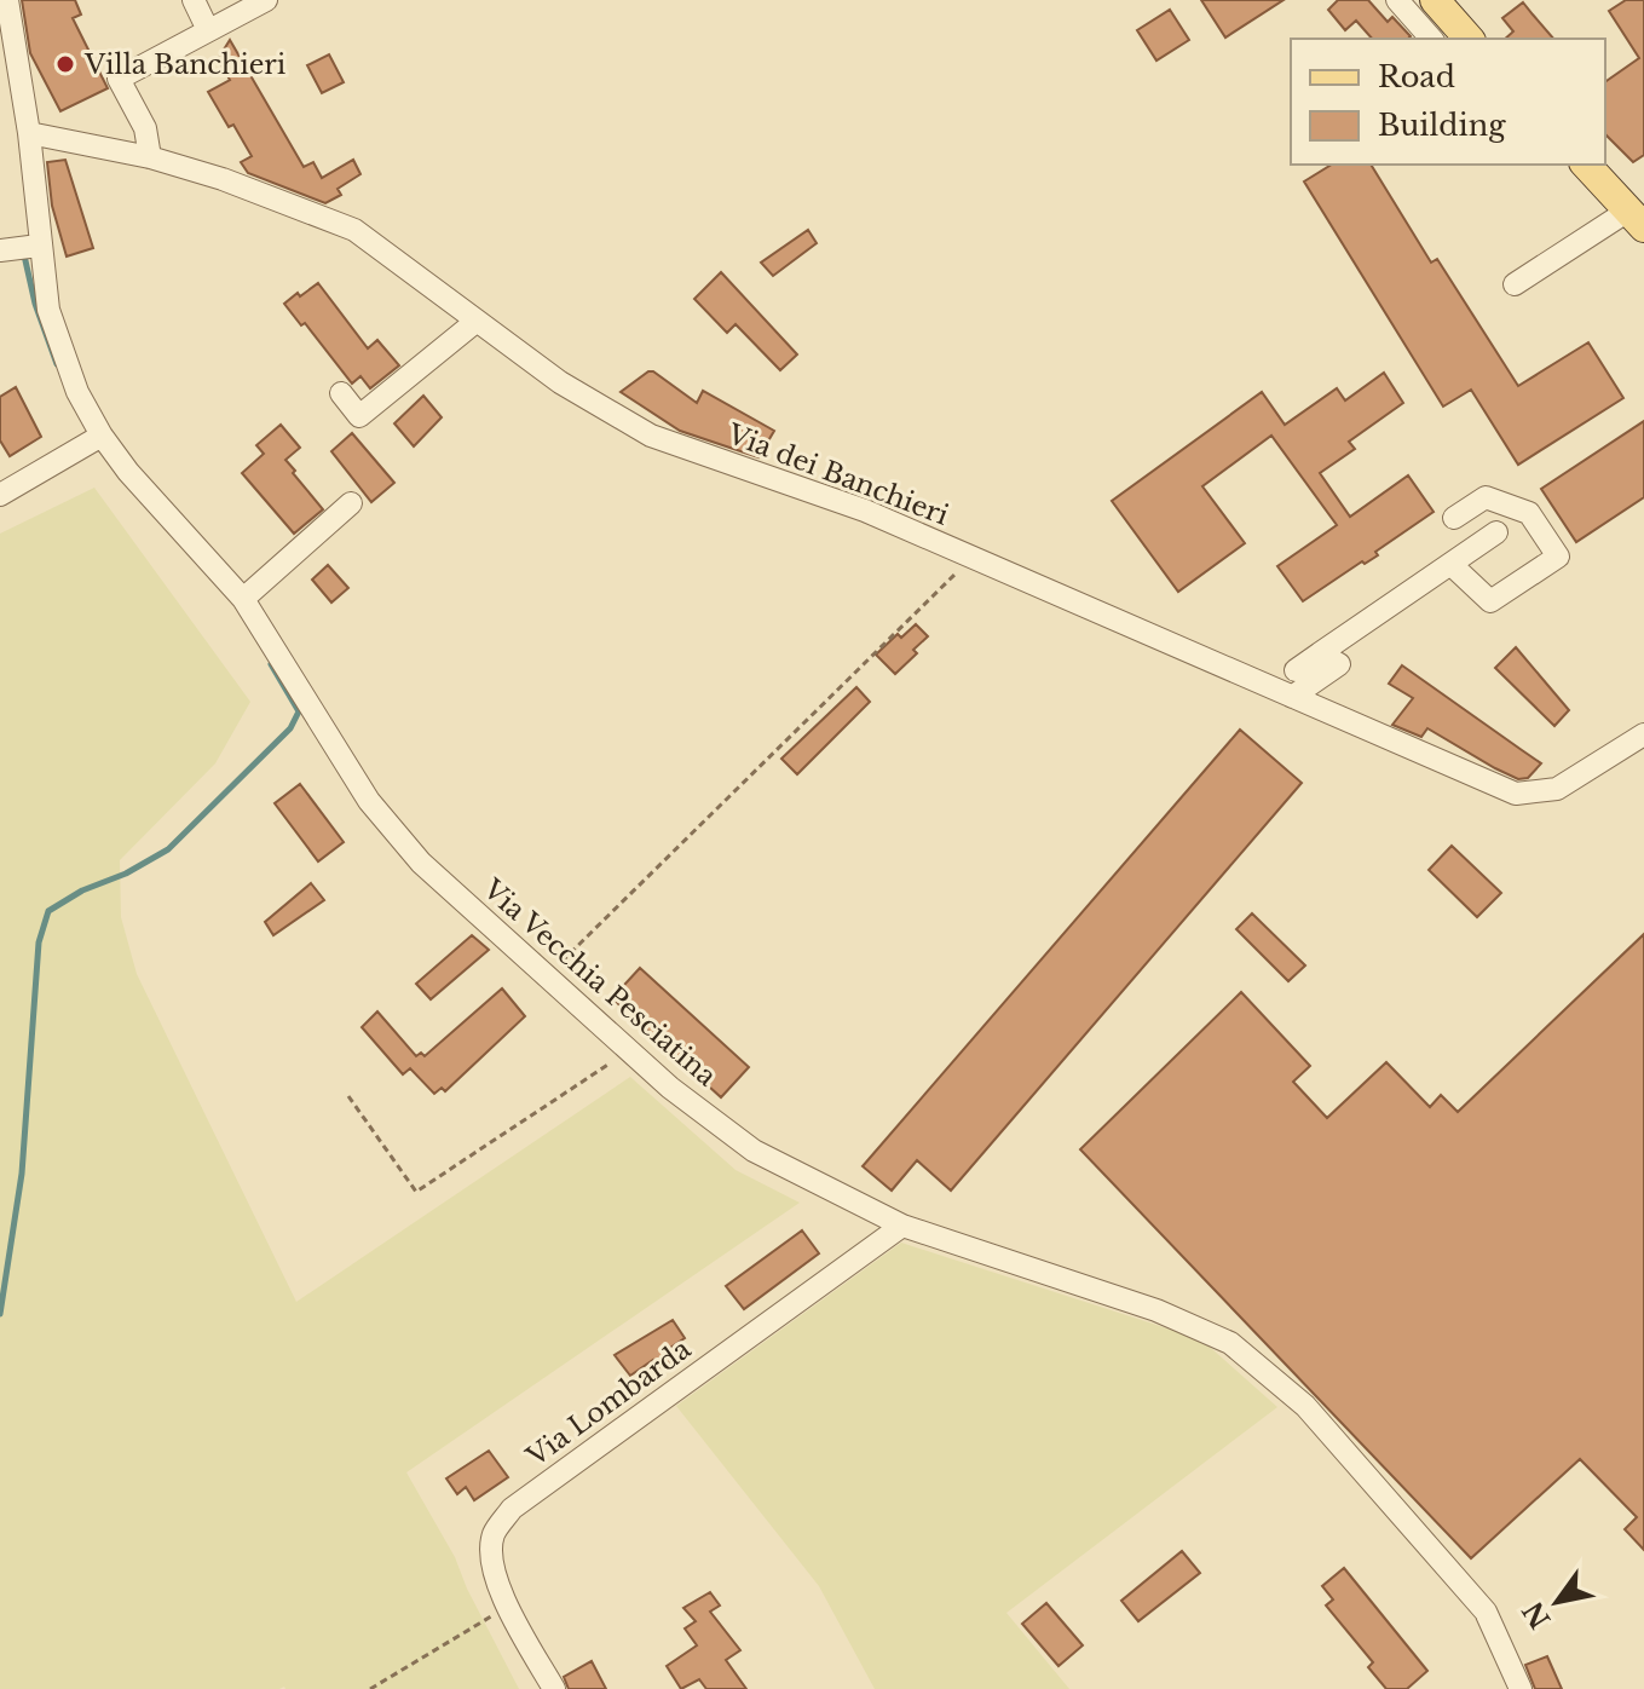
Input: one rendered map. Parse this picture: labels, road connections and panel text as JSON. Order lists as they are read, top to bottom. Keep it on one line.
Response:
{"streets":{"street":["Via dei Banchieri","Via Vecchia Pesciatina","Via Lombarda"]},"crossings":[["Via dei Banchieri","Via Vecchia Pesciatina"],["Via Vecchia Pesciatina","Via Lombarda"]],"places":["Villa Banchieri"],"legend":["Road","Building"],"north":"bottom left"}
